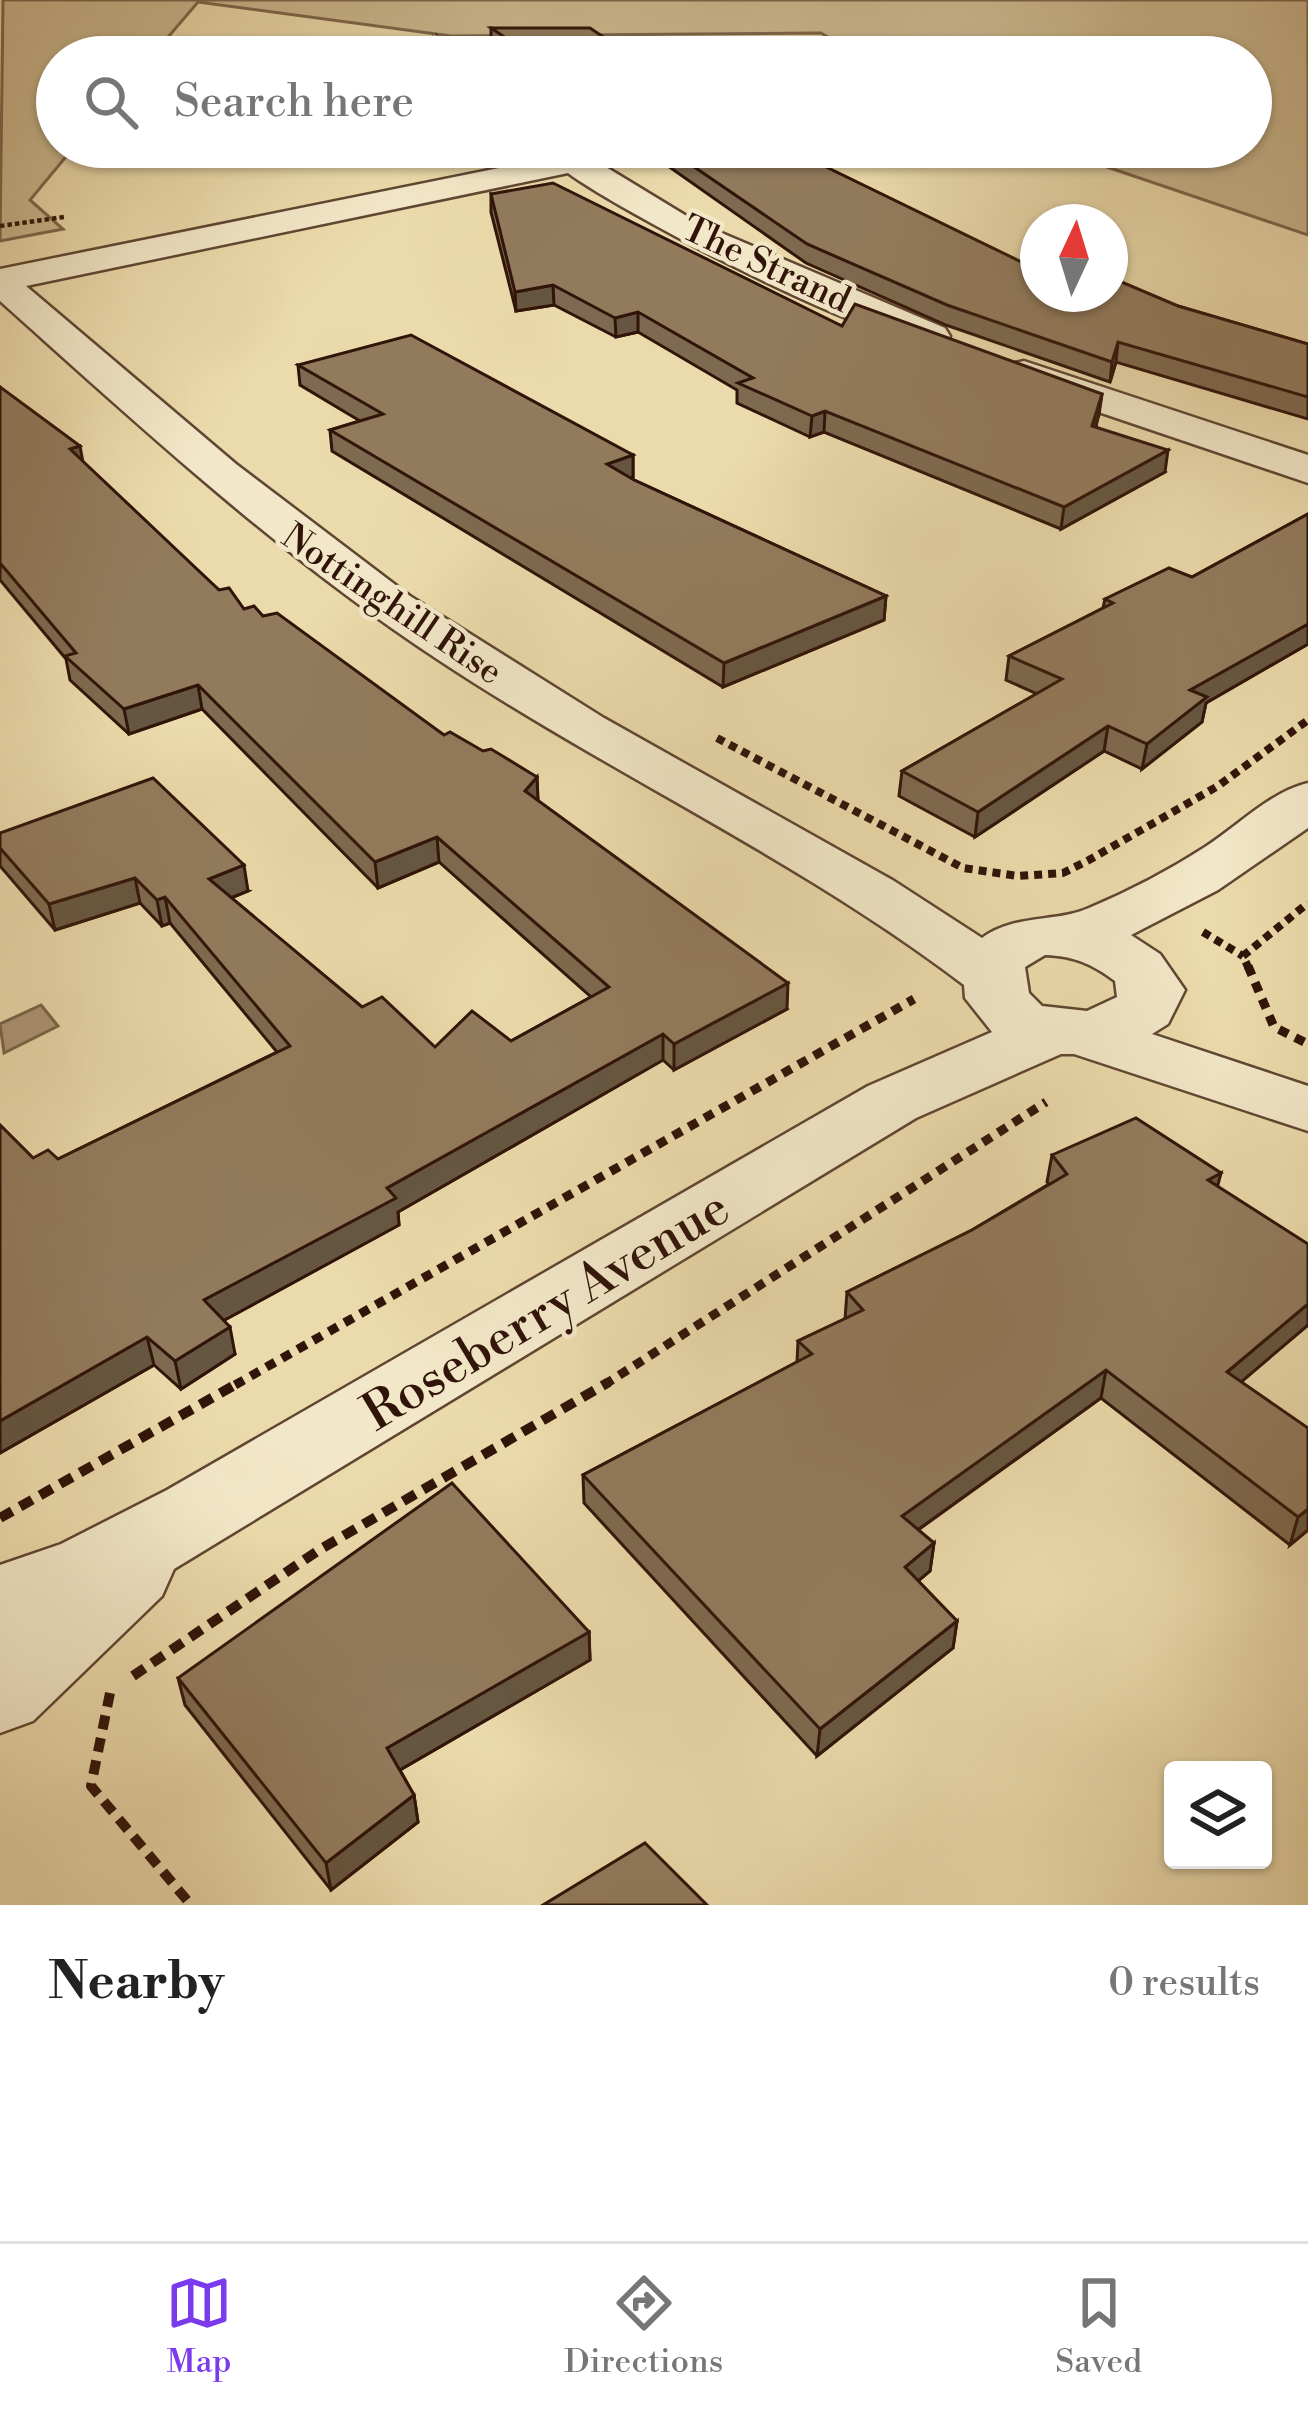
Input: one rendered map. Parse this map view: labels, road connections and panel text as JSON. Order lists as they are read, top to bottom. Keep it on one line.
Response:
{"streets":{"street":["The Strand","Nottinghill Rise","Roseberry Avenue"]},"crossings":[["Nottinghill Rise","Roseberry Avenue"]],"north":"top","page":{"search":"Search here","heading":["Nearby","0 results"],"nav":["Map","Directions","Saved"]}}
